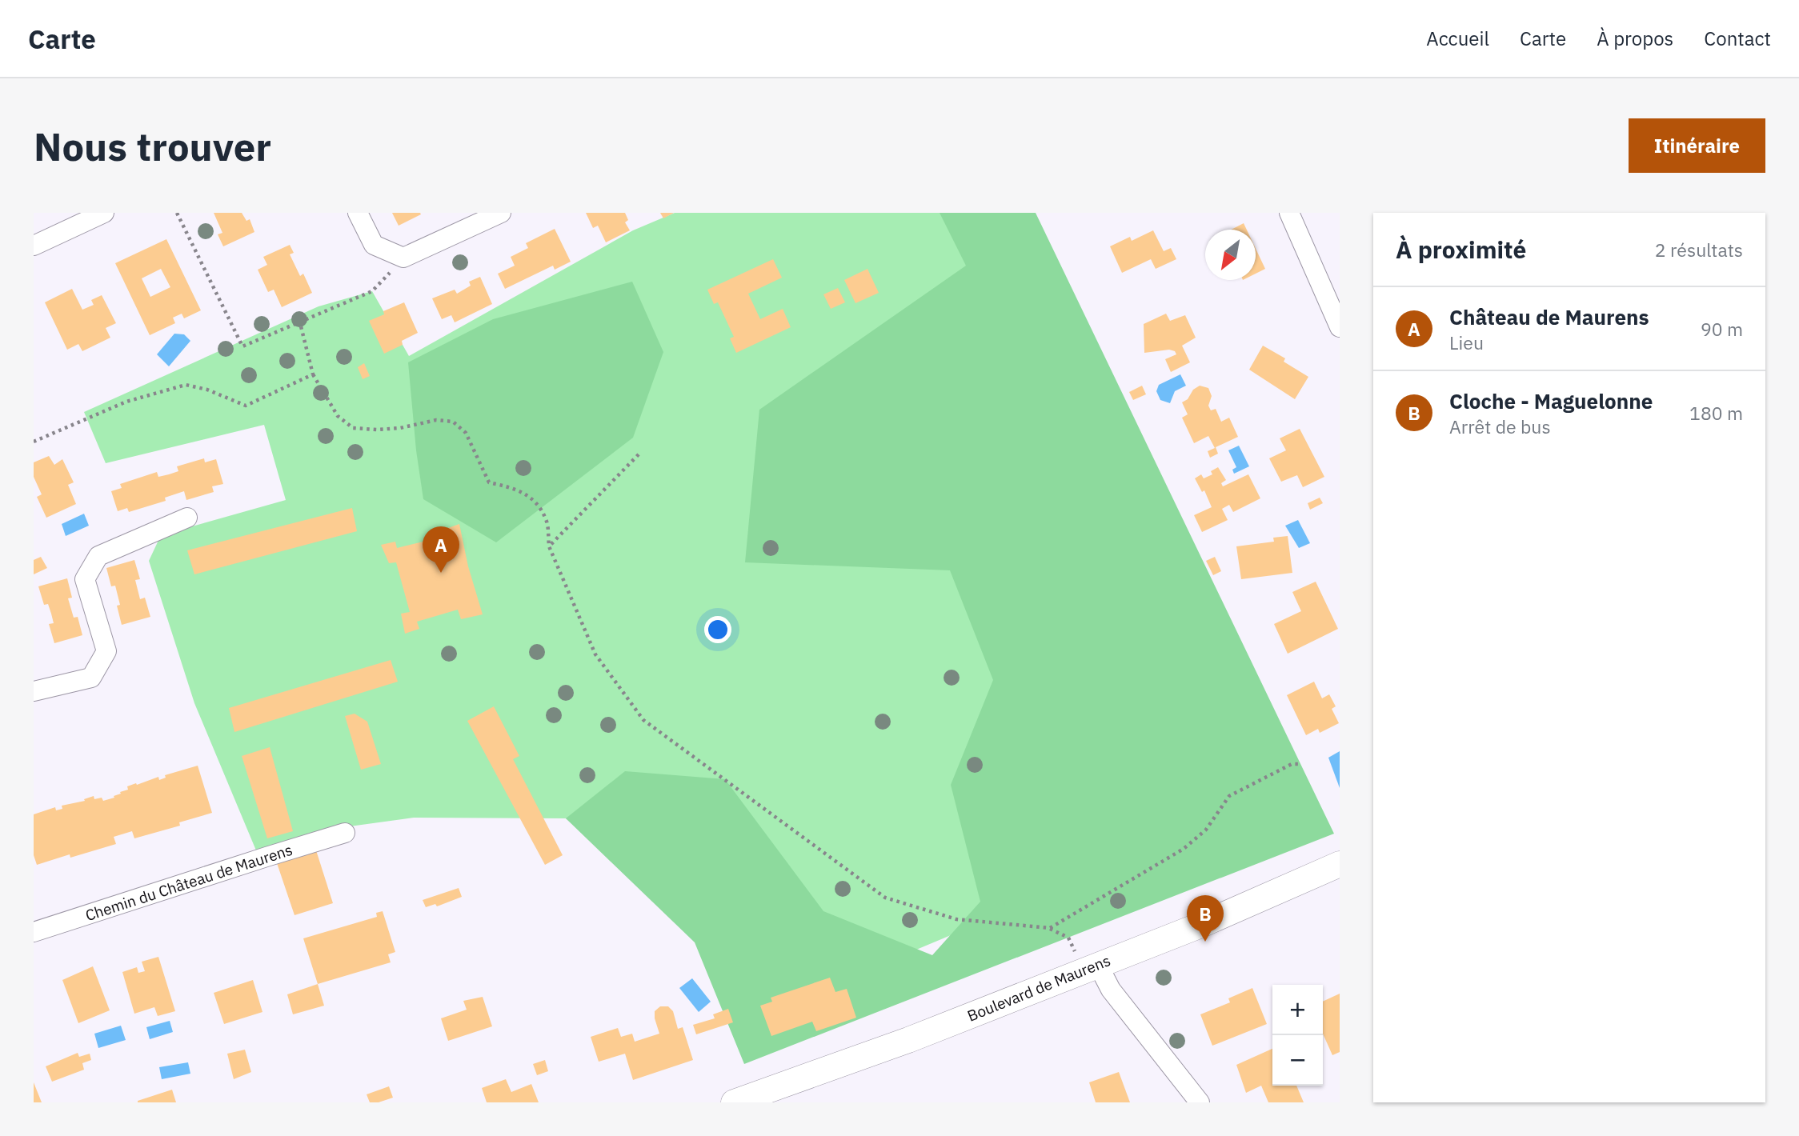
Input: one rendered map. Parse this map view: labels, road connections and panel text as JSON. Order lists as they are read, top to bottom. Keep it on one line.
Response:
{"streets":{"street":["Chemin du Château de Maurens","Boulevard de Maurens"]},"north":"bottom left","page":{"header":"Carte","nav":["Accueil","Carte","À propos","Contact"],"buttons":"Itinéraire","title":"Nous trouver","heading":["À proximité","2 résultats"],"list":[{"mark":"A","name":"Château de Maurens","note":"Lieu","value":"90 m"},{"mark":"B","name":"Cloche - Maguelonne","note":"Arrêt de bus","value":"180 m"}],"pins":["A","B"],"map_buttons":["+","−"]}}
